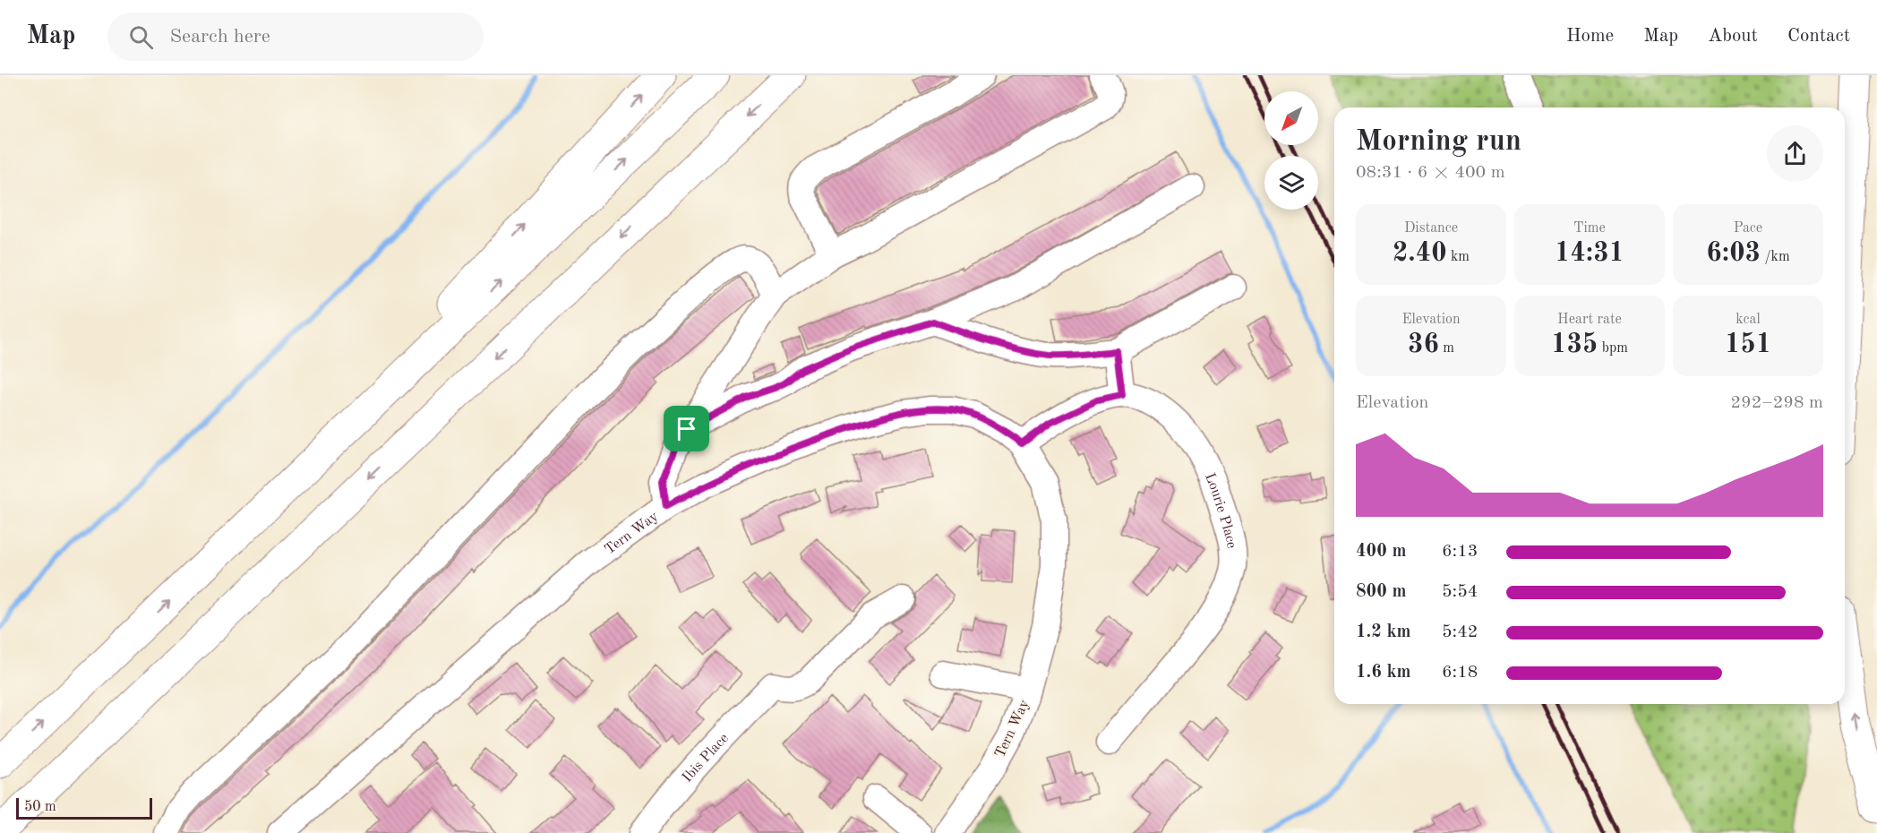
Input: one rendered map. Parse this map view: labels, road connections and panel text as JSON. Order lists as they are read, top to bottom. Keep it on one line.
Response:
{"streets":{"street":["Lourie Place","Tern Way","Ibis Place"]},"crossings":[["Lourie Place","Tern Way"]],"scale_bar":"50 m","north":"bottom left","page":{"header":"Map","search":"Search here","nav":["Home","Map","About","Contact"],"heading":["Morning run","08:31 · 6 × 400 m"],"stats":[["Distance","2.40 km"],["Time","14:31"],["Pace","6:03 /km"],["Elevation","36 m"],["Heart rate","135 bpm"],["kcal","151"]],"chart":["Elevation","292–298 m"],"list":[{"name":"400 m","note":"6:13"},{"name":"800 m","note":"5:54"},{"name":"1.2 km","note":"5:42"},{"name":"1.6 km","note":"6:18"}],"scale":"50 m"}}
